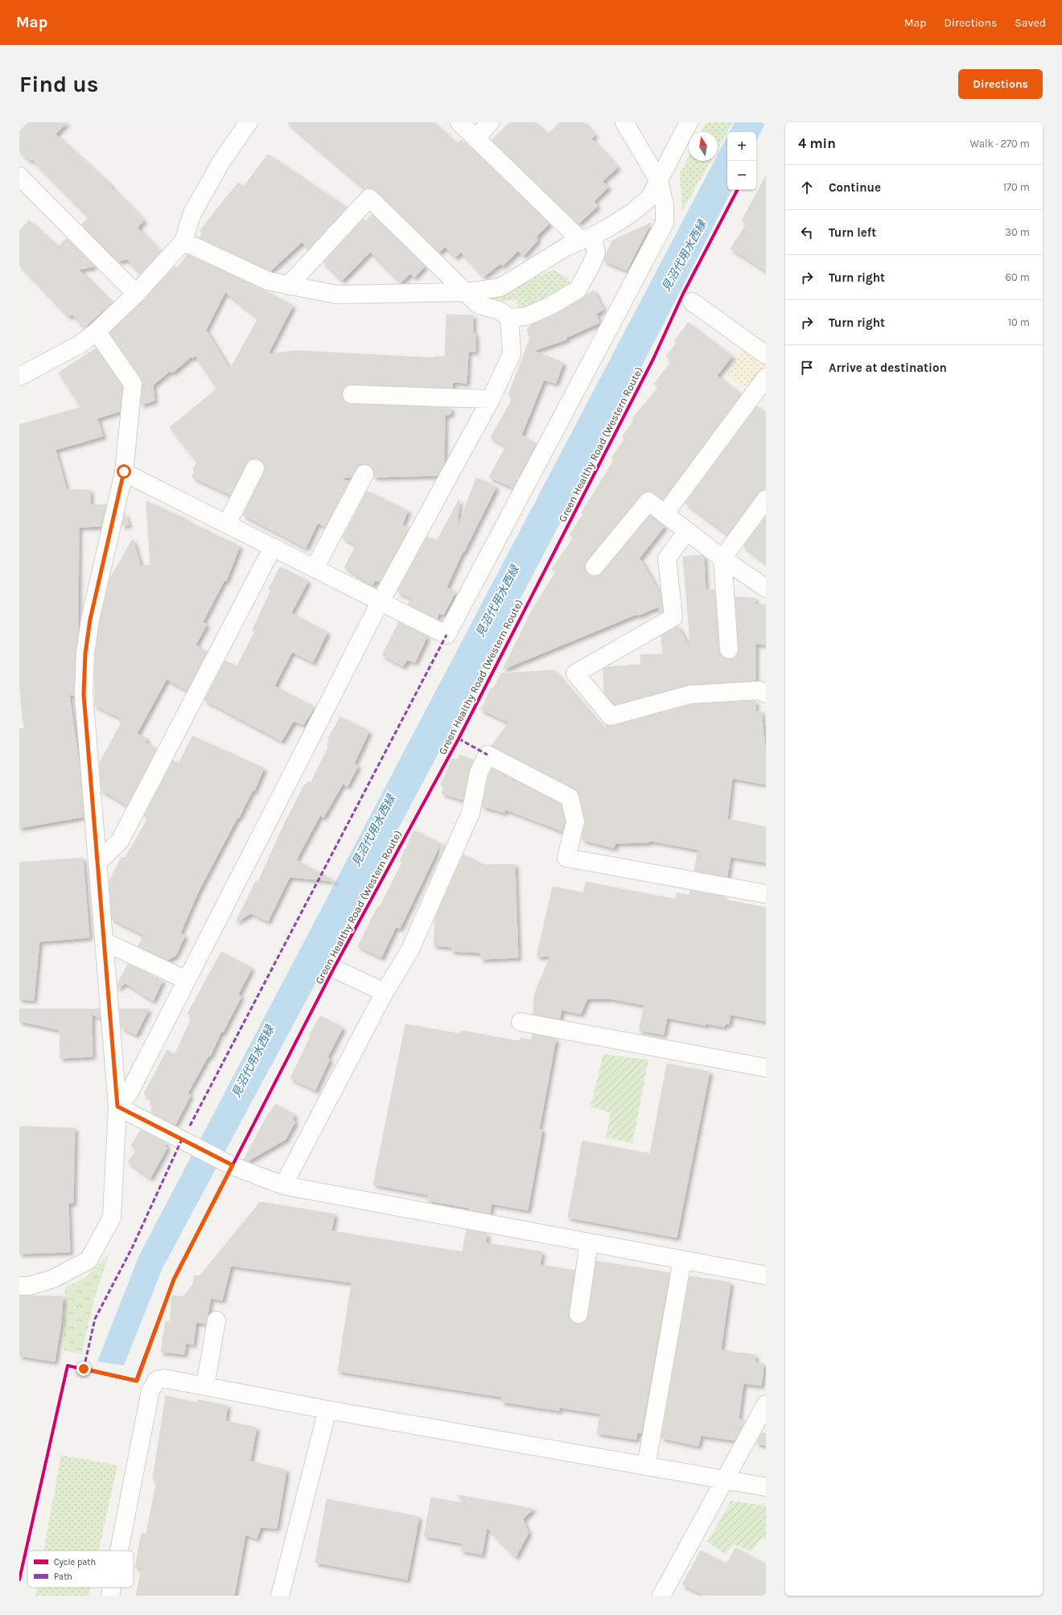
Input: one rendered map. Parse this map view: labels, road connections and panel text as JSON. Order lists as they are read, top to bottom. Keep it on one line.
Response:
{"streets":{"cycle path":["Green Healthy Road (Western Route)"]},"water":["見沼代用水西縁","見沼代用水西緑"],"legend":["Cycle path","Path"],"north":"top","page":{"header":"Map","nav":["Map","Directions","Saved"],"buttons":"Directions","title":"Find us","heading":["4 min","Walk · 270 m"],"map_buttons":["+","−"],"list":[["Continue","170 m"],["Turn left","30 m"],["Turn right","60 m"],["Turn right","10 m"],"Arrive at destination"]}}
